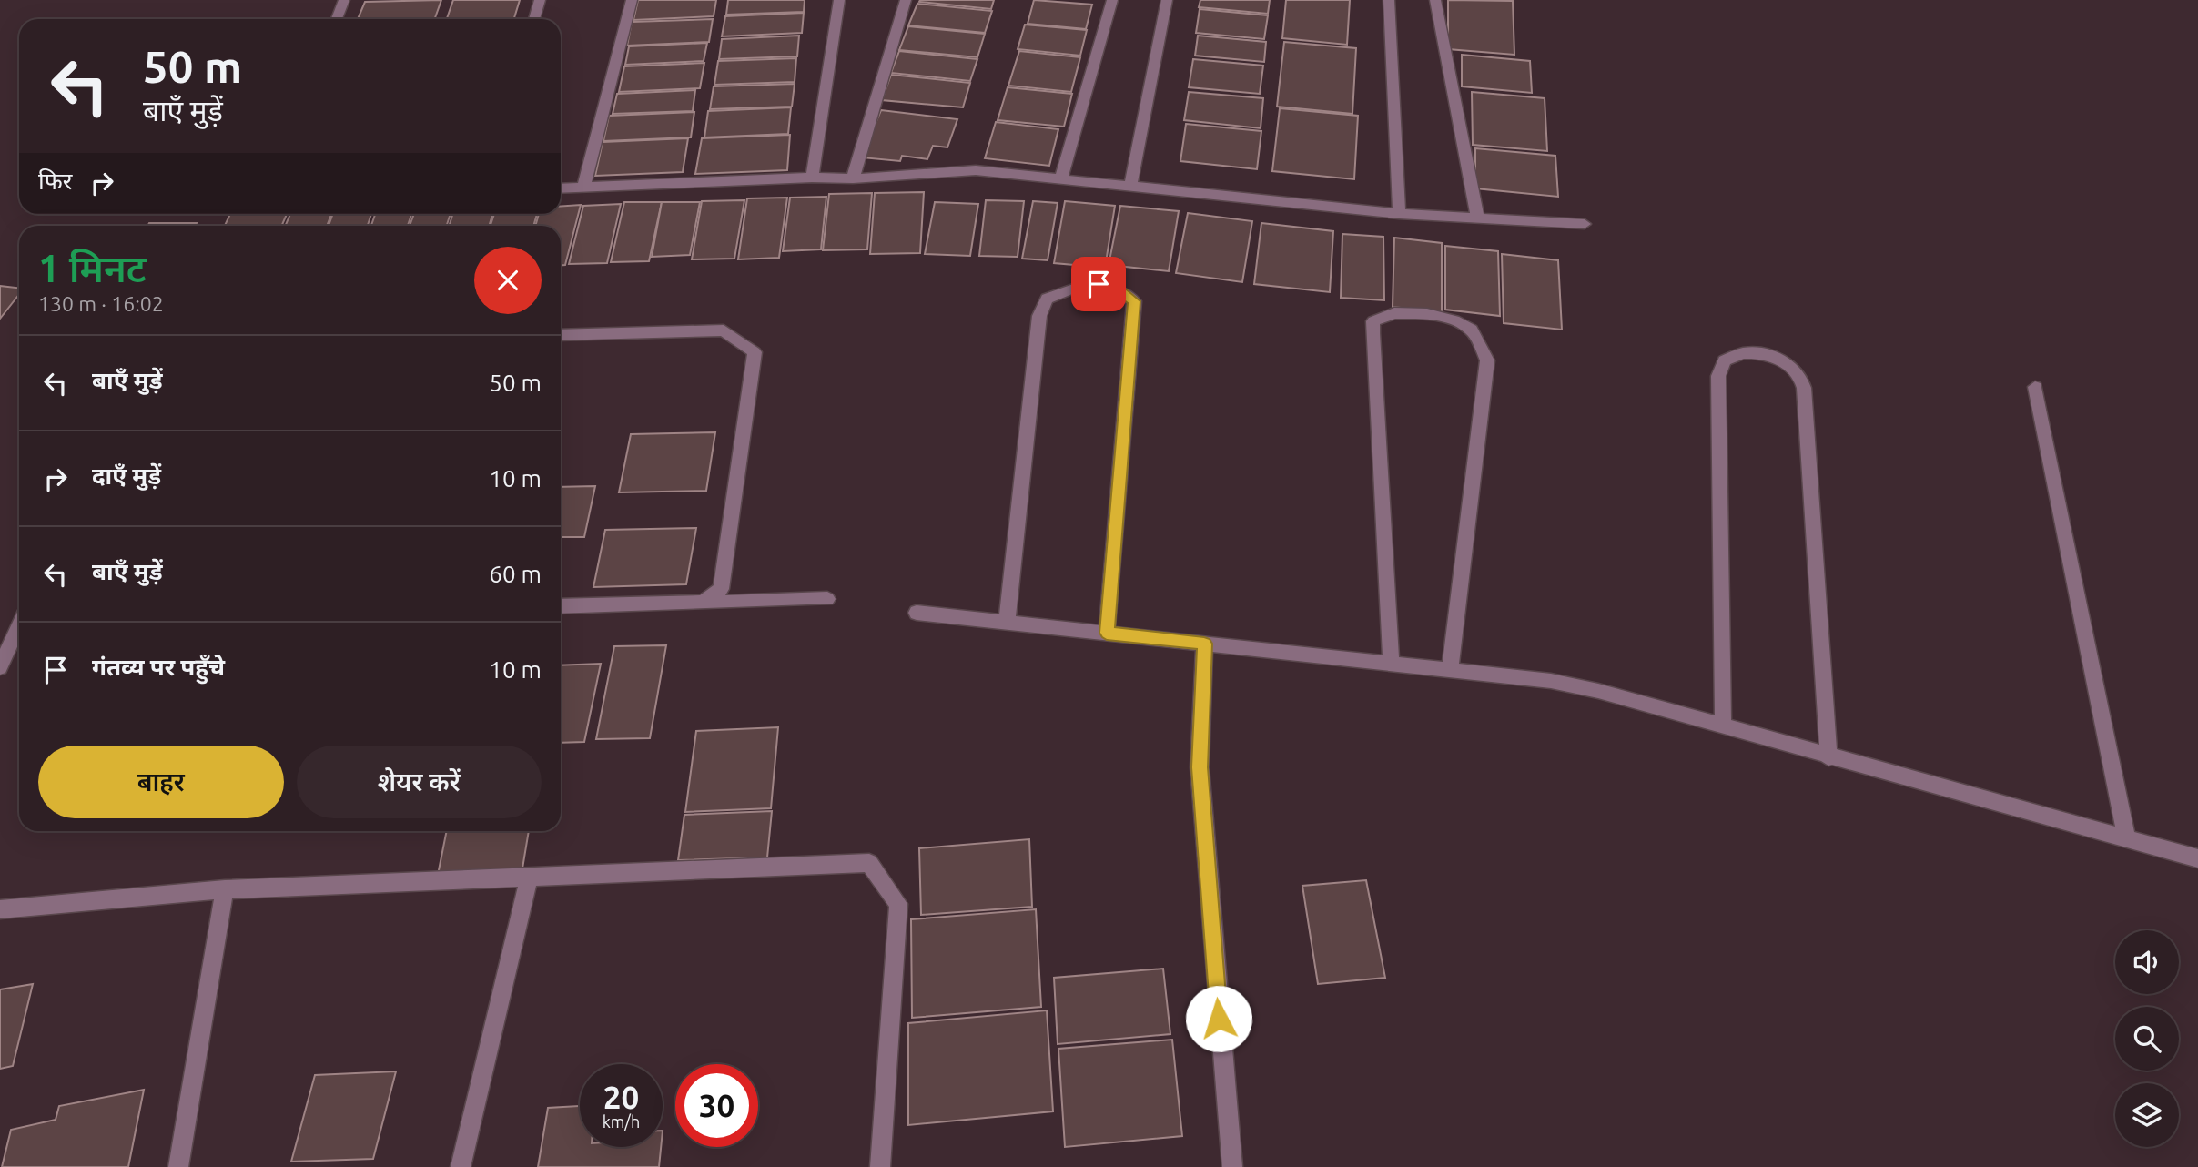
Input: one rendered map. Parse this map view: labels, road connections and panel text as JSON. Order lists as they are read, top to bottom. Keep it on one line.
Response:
{"page":{"turn":["50 m","बाएँ मुड़ें"],"then":"फिर","heading":["1 मिनट","130 m · 16:02"],"list":[{"name":"बाएँ मुड़ें","value":"50 m"},{"name":"दाएँ मुड़ें","value":"10 m"},{"name":"बाएँ मुड़ें","value":"60 m"},{"name":"गंतव्य पर पहुँचे","value":"10 m"}],"buttons":["बाहर","शेयर करें"],"speed":"20 km/h","limit":"30"}}
